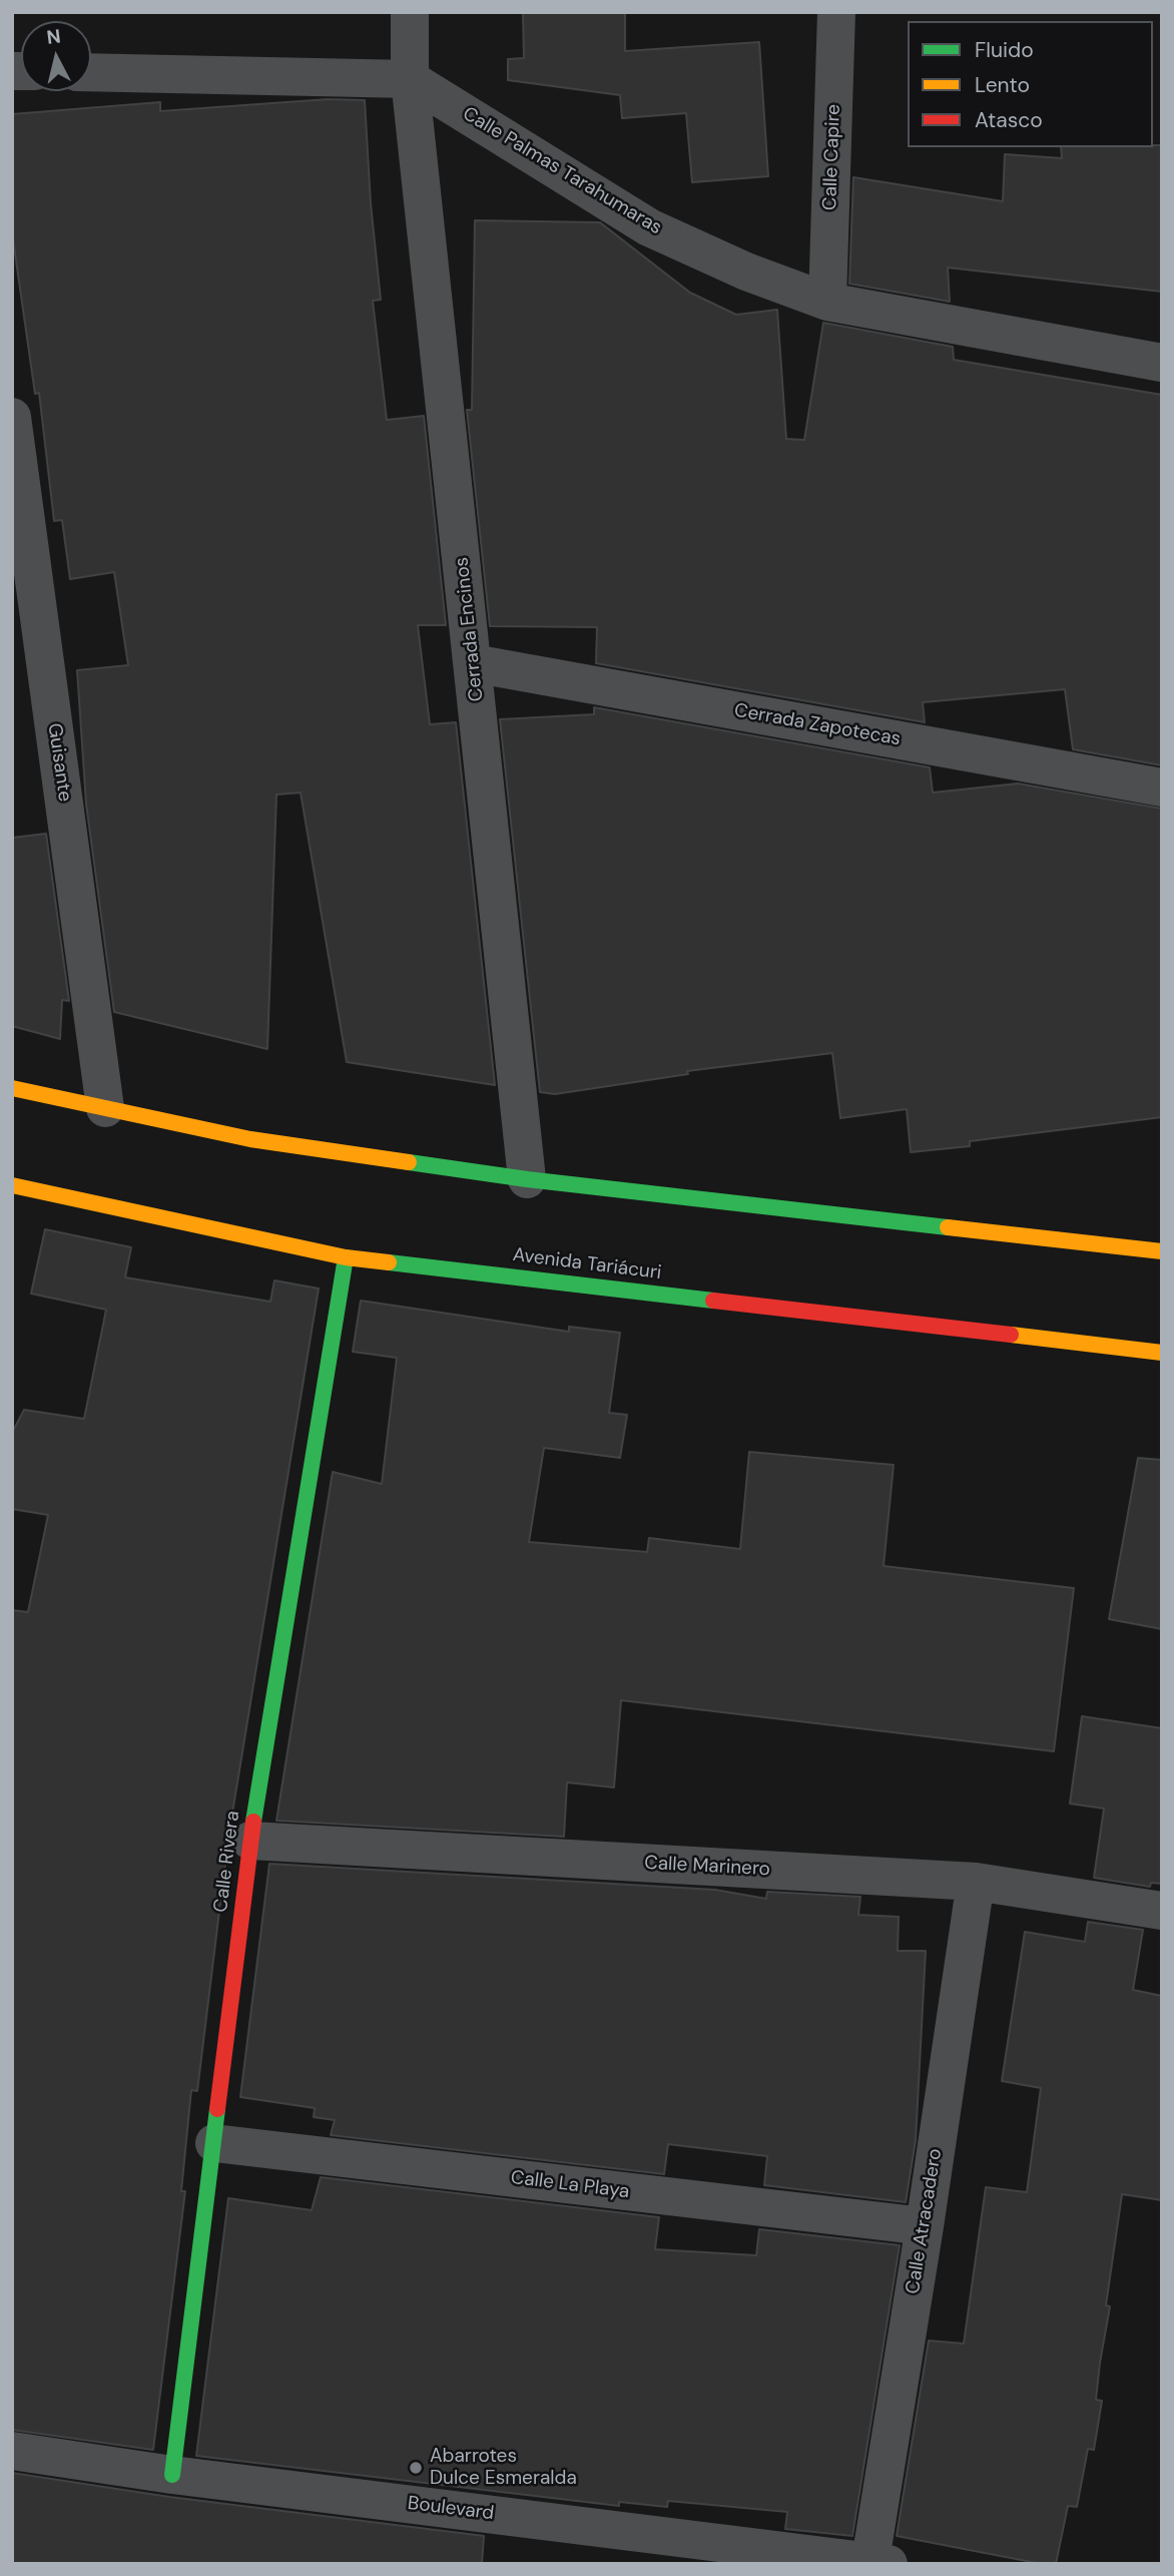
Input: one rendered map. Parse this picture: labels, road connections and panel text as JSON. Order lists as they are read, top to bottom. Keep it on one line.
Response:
{"streets":{"street":["Calle Capire","Calle Palmas Tarahumaras","Cerrada Encinos","Cerrada Zapotecas","Guisante","Avenida Tariácuri","Calle Rivera","Calle Marinero","Calle La Playa","Calle Atracadero","Boulevard"]},"crossings":[["Calle Capire","Calle Palmas Tarahumaras"],["Calle Palmas Tarahumaras","Cerrada Encinos"],["Cerrada Encinos","Cerrada Zapotecas"],["Avenida Tariácuri","Calle Rivera"],["Calle Rivera","Calle Marinero"],["Calle Rivera","Calle La Playa"],["Calle Rivera","Boulevard"],["Calle Marinero","Calle Atracadero"],["Calle La Playa","Calle Atracadero"],["Calle Atracadero","Boulevard"]],"places":["Abarrotes Dulce Esmeralda"],"legend":["Fluido","Lento","Atasco"],"north":"top"}
